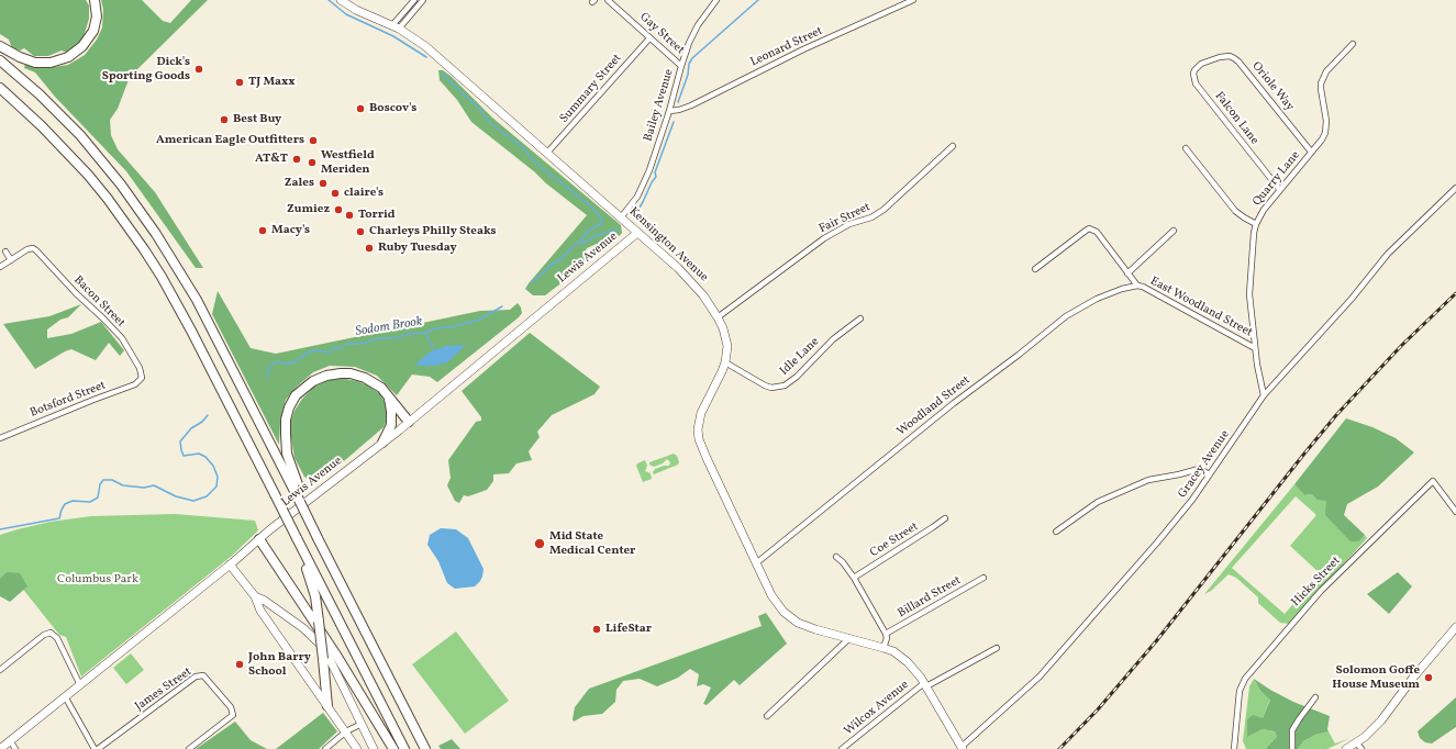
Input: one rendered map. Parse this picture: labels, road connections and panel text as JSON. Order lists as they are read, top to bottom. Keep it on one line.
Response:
{"streets":{"main road":["Kensington Avenue","Lewis Avenue"],"street":["Gay Street","Leonard Street","Oriole Way","Summary Street","Bailey Avenue","Falcon Lane","Quarry Lane","Fair Street","Bacon Street","East Woodland Street","Idle Lane","Botsford Street","Woodland Street","Gracey Avenue","Coe Street","Hicks Street","Billard Street","James Street","Wilcox Avenue"]},"crossings":[["Gay Street","Summary Street"],["Gay Street","Bailey Avenue"],["Leonard Street","Bailey Avenue"],["Oriole Way","Falcon Lane"],["Oriole Way","Quarry Lane"],["Summary Street","Kensington Avenue"],["Bailey Avenue","Kensington Avenue"],["Falcon Lane","Quarry Lane"],["Quarry Lane","East Woodland Street"],["Quarry Lane","Gracey Avenue"],["Fair Street","Kensington Avenue"],["Kensington Avenue","Lewis Avenue"],["Kensington Avenue","Idle Lane"],["Kensington Avenue","Woodland Street"],["Kensington Avenue","Gracey Avenue"],["Kensington Avenue","Wilcox Avenue"],["Bacon Street","Botsford Street"],["East Woodland Street","Woodland Street"]],"water":["Sodom Brook"],"parks":["Columbus Park"],"places":["Dick's Sporting Goods","TJ Maxx","Boscov's","Best Buy","American Eagle Outfitters","AT&T","Westfield Meriden","Zales","claire's","Zumiez","Torrid","Macy's","Charleys Philly Steaks","Ruby Tuesday","Mid State Medical Center","LifeStar","John Barry School","Solomon Goffe House Museum"]}
